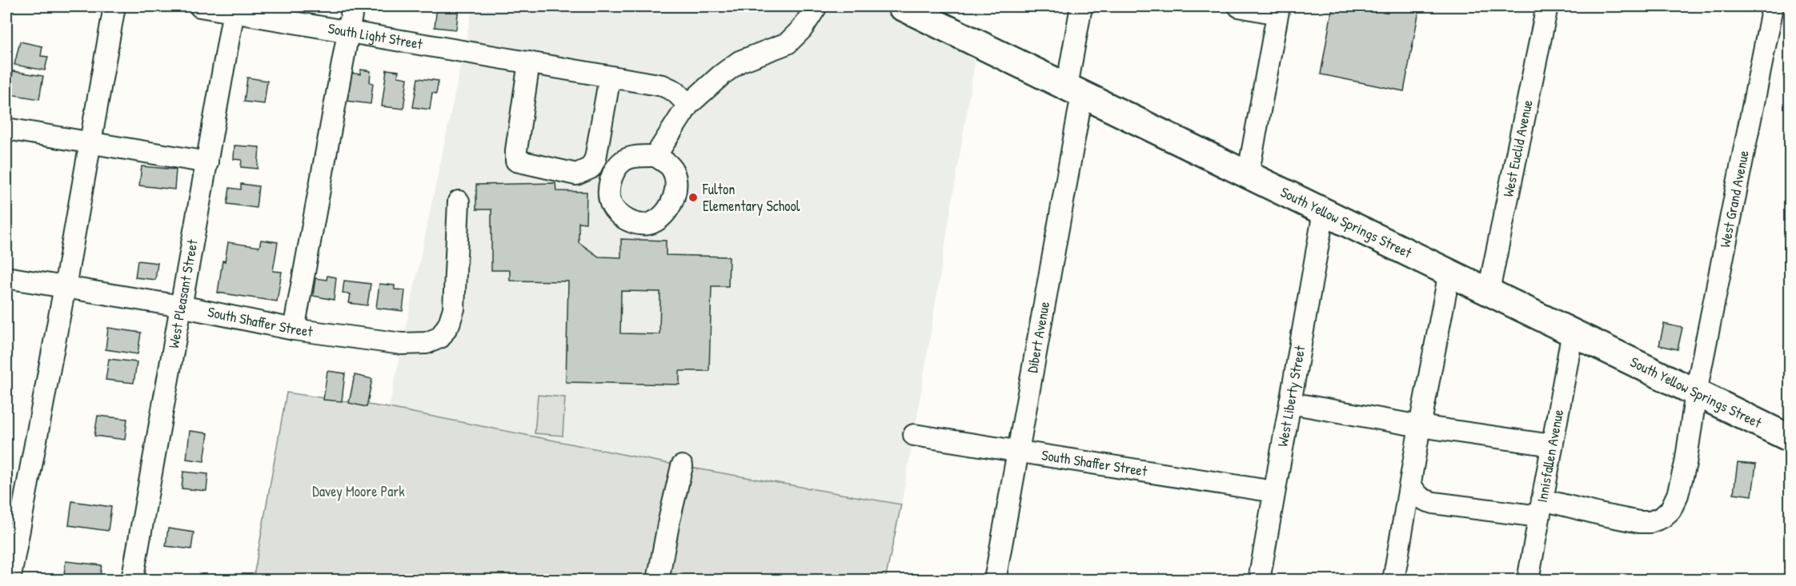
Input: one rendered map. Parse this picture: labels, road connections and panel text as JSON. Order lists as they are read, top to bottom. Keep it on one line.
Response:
{"streets":{"main road":["South Yellow Springs Street"],"street":["South Light Street","West Euclid Avenue","West Grand Avenue","West Pleasant Street","South Shaffer Street","Dibert Avenue","West Liberty Street","Innisfallen Avenue"]},"crossings":[["South Light Street","West Pleasant Street"],["West Euclid Avenue","South Yellow Springs Street"],["West Grand Avenue","South Yellow Springs Street"],["West Grand Avenue","Innisfallen Avenue"],["South Yellow Springs Street","Dibert Avenue"],["South Yellow Springs Street","West Liberty Street"],["South Yellow Springs Street","Innisfallen Avenue"],["West Pleasant Street","South Shaffer Street"],["South Shaffer Street","Dibert Avenue"],["South Shaffer Street","West Liberty Street"]],"parks":["Davey Moore Park"],"places":["Fulton Elementary School"]}
